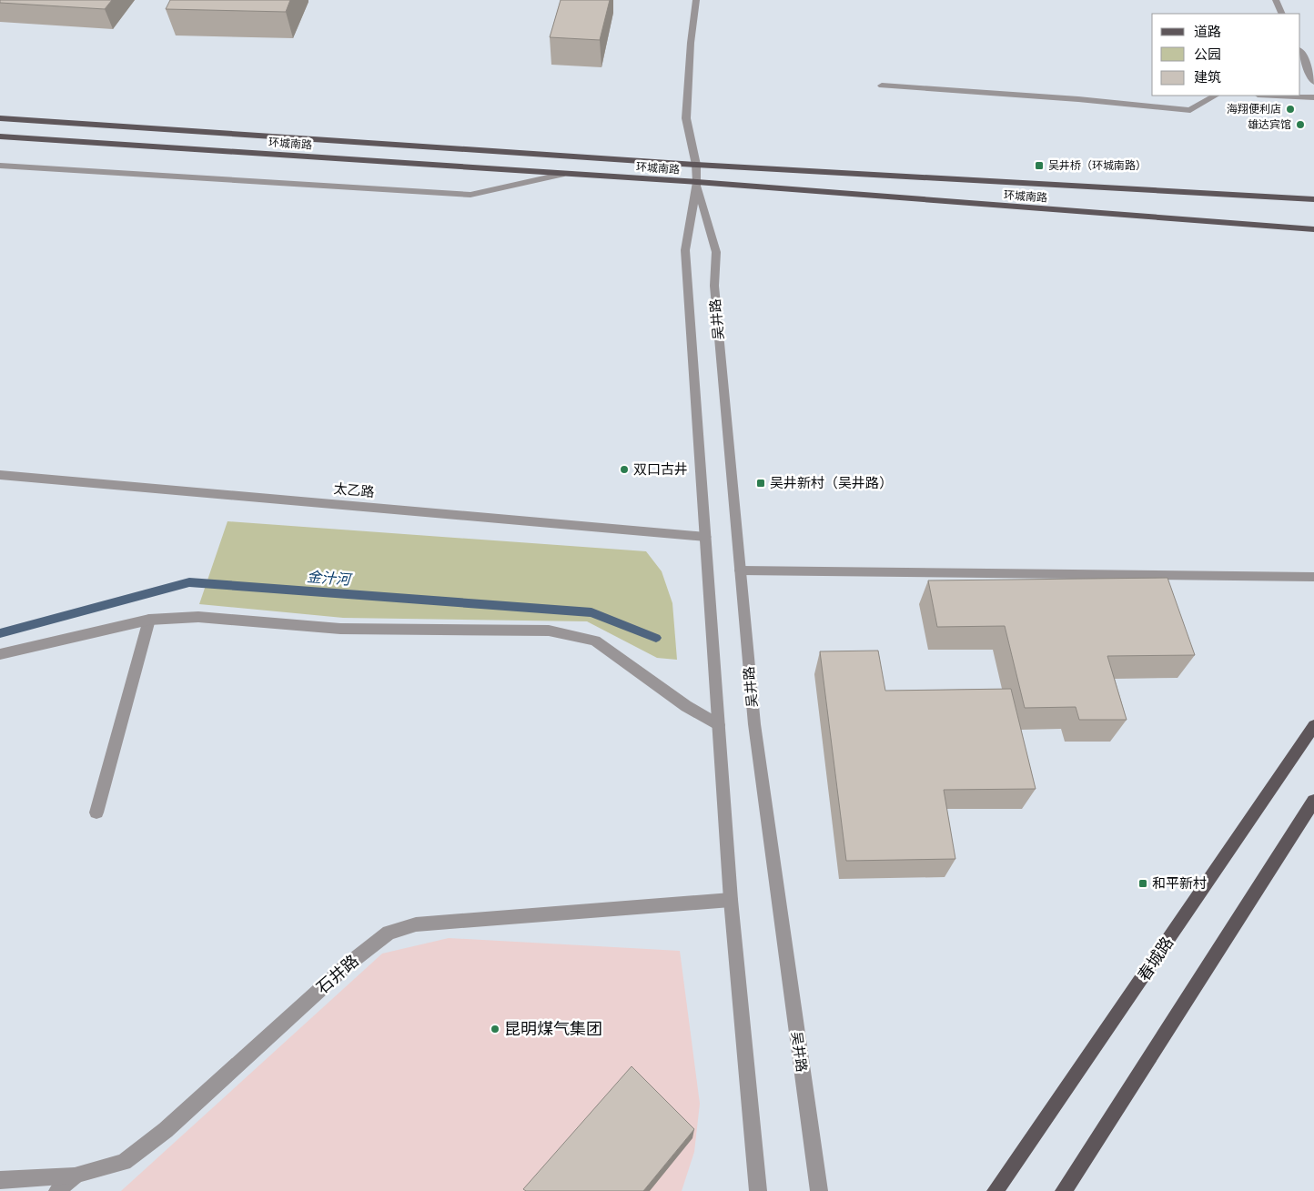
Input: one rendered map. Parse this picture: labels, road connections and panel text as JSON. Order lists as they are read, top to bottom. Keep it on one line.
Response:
{"streets":{"main road":["环城南路","春城路"],"street":["吴井路","太乙路","石井路"]},"crossings":[["环城南路","吴井路"],["吴井路","太乙路"],["吴井路","石井路"]],"water":["金汁河"],"places":{"other":["海翔便利店","雄达宾馆","双口古井","昆明煤气集团"],"transit":["吴井桥（环城南路）","吴井新村（吴井路）","和平新村"]},"legend":["道路","公园","建筑"]}
